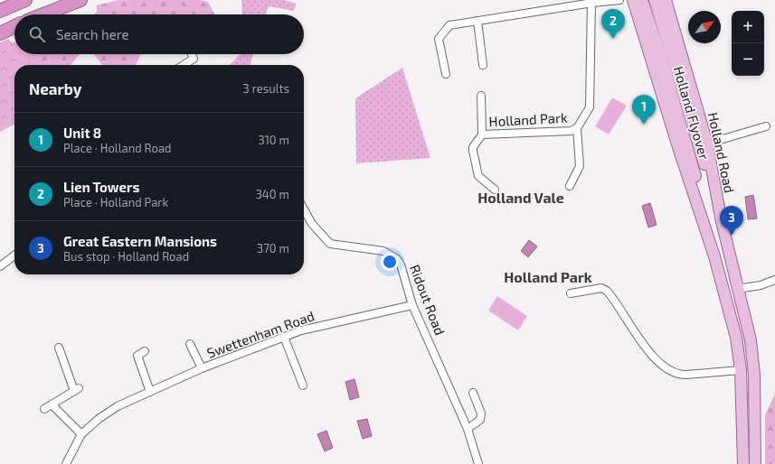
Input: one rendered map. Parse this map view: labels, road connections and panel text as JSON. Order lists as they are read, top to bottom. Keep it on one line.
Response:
{"streets":{"main road":["Holland Flyover","Holland Road"],"street":["Holland Park","Ridout Road","Swettenham Road"]},"crossings":[["Holland Flyover","Holland Road"],["Ridout Road","Swettenham Road"]],"districts":["Holland Vale","Holland Park"],"north":"top right","page":{"pins":["2","1","3"],"map_buttons":["+","−"],"search":"Search here","heading":["Nearby","3 results"],"list":[{"mark":"1","name":"Unit 8","note":"Place · Holland Road","value":"310 m"},{"mark":"2","name":"Lien Towers","note":"Place · Holland Park","value":"340 m"},{"mark":"3","name":"Great Eastern Mansions","note":"Bus stop · Holland Road","value":"370 m"}]}}
